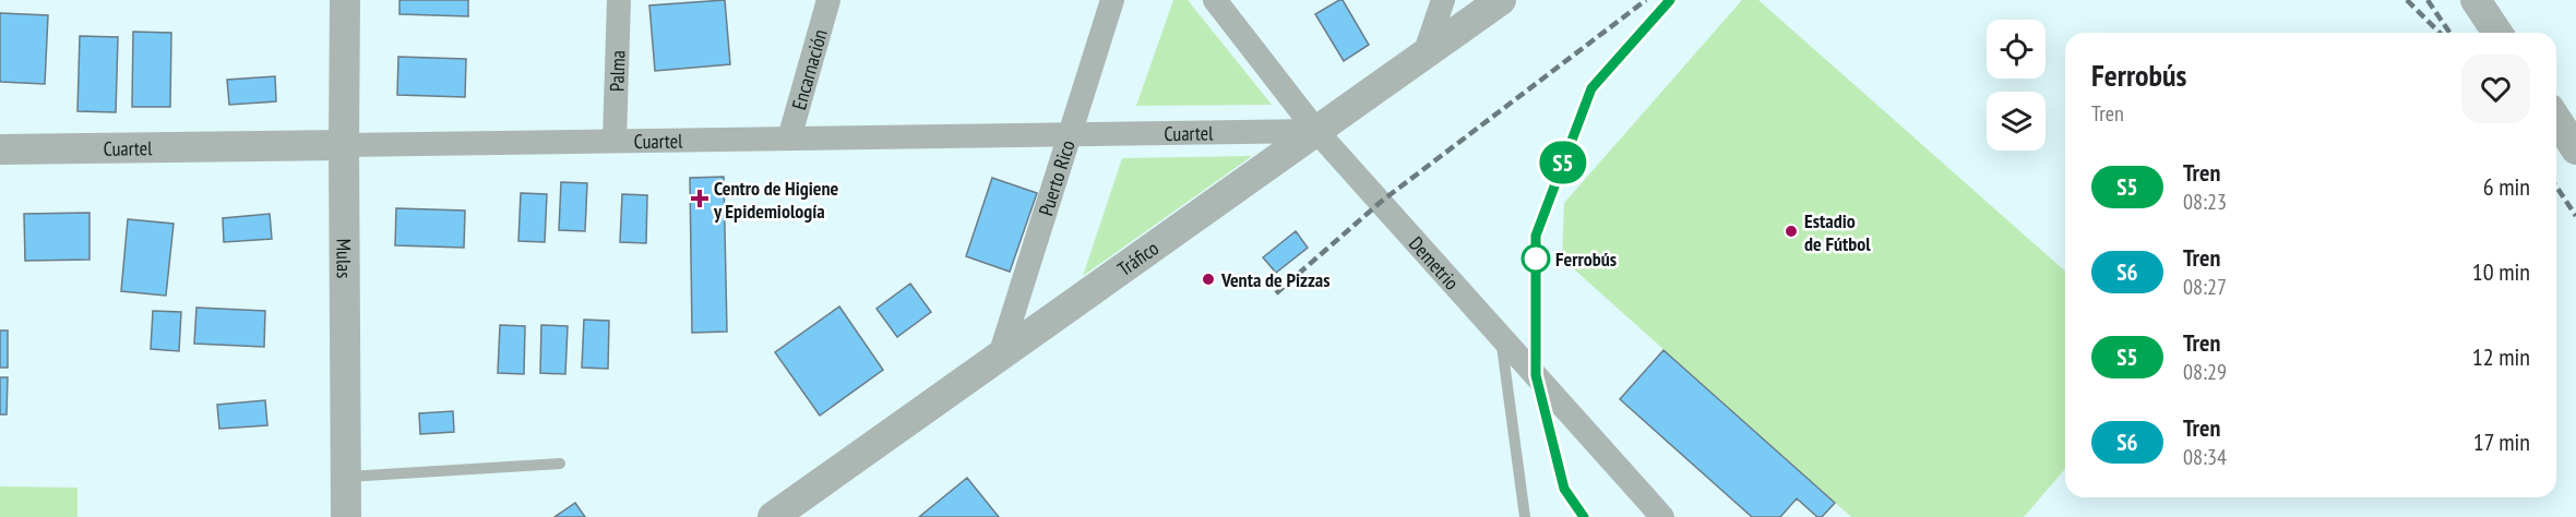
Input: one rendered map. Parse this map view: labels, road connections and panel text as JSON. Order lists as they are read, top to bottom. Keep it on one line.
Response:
{"streets":{"street":["Encarnación","Palma","Cuartel","Puerto Rico","Mulas","Tráfico","Demetrio"]},"crossings":[["Encarnación","Cuartel"],["Palma","Cuartel"],["Cuartel","Puerto Rico"],["Cuartel","Mulas"],["Cuartel","Tráfico"],["Cuartel","Demetrio"],["Puerto Rico","Tráfico"],["Tráfico","Demetrio"]],"places":{"health":["Centro de Higiene y Epidemiología"],"other":["Estadio de Fútbol","Ferrobús","Venta de Pizzas"]},"page":{"on_map":"S5","heading":["Ferrobús","Tren"],"list":[{"mark":"S5","name":"Tren","note":"08:23","value":"6 min"},{"mark":"S6","name":"Tren","note":"08:27","value":"10 min"},{"mark":"S5","name":"Tren","note":"08:29","value":"12 min"},{"mark":"S6","name":"Tren","note":"08:34","value":"17 min"}]}}
